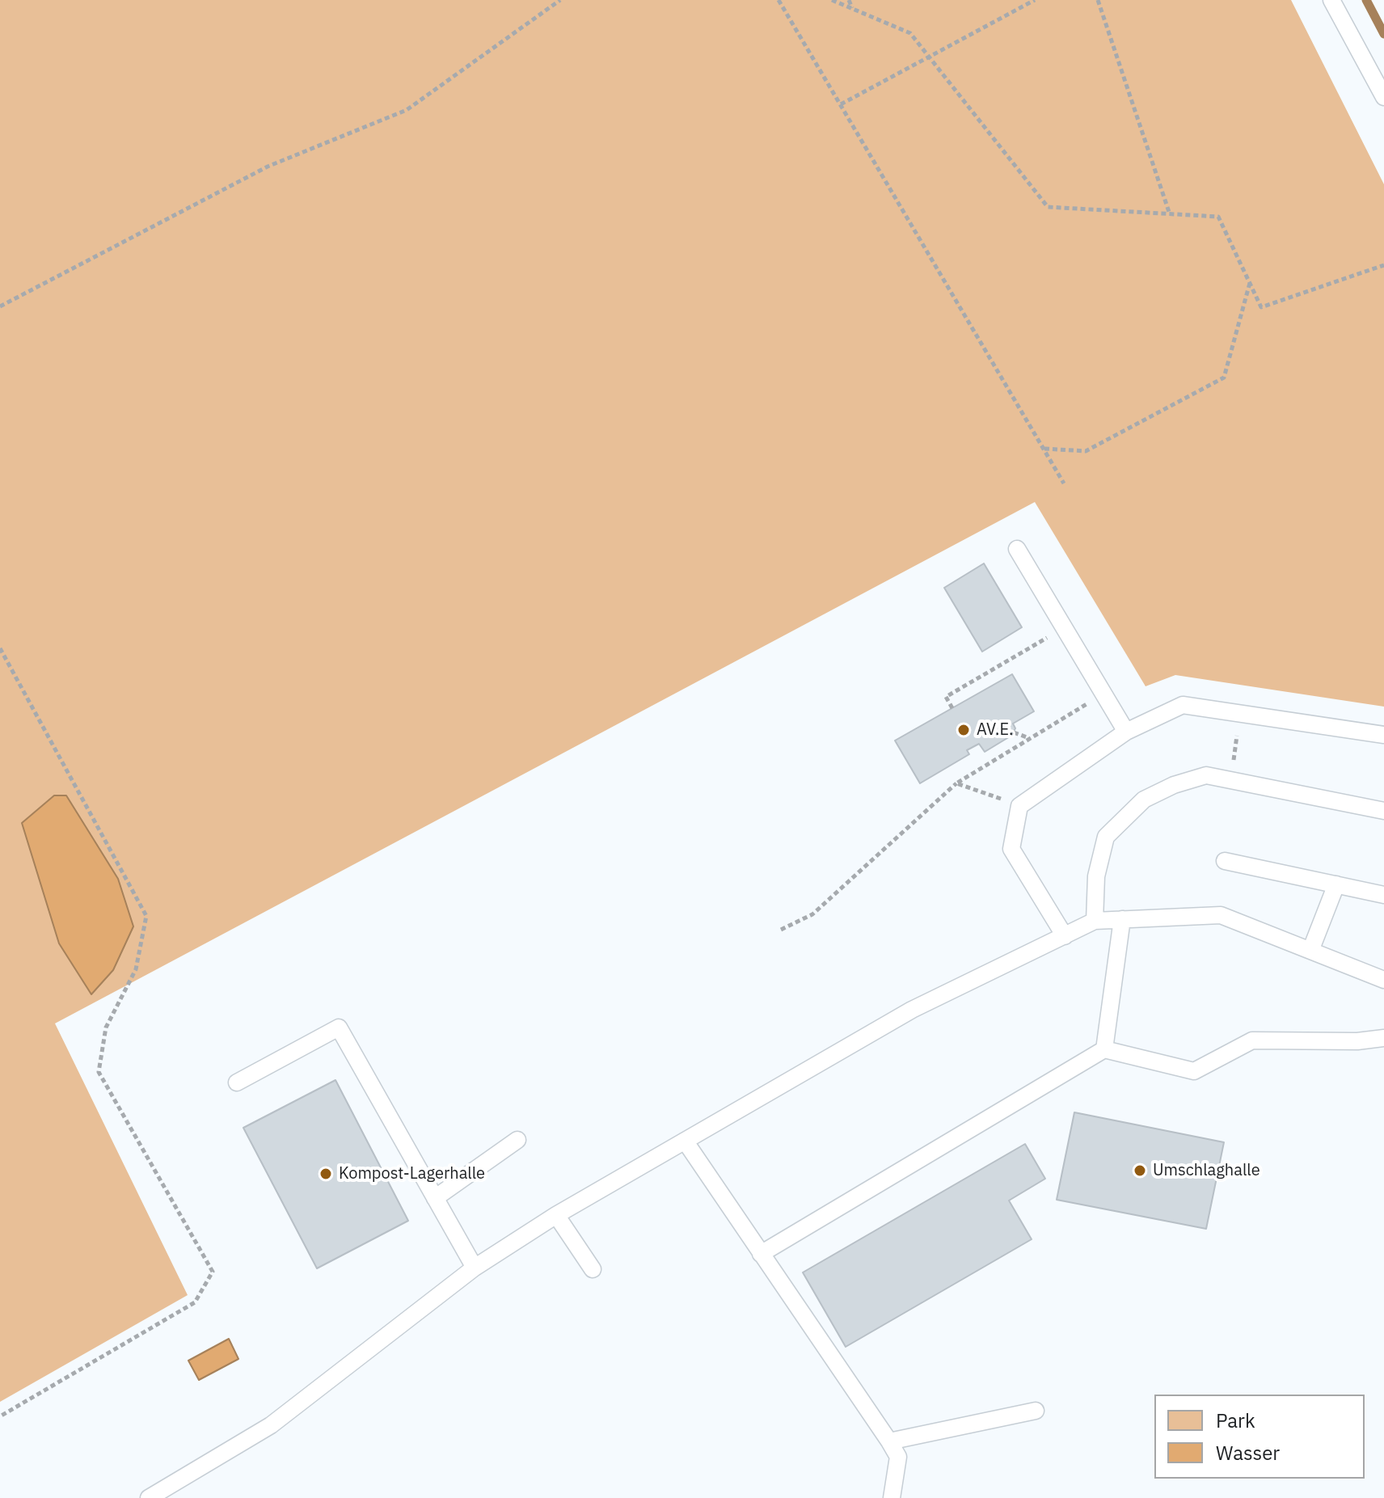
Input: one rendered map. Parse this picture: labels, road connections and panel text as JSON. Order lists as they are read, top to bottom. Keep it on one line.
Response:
{"places":["AV.E.","Umschlaghalle","Kompost-Lagerhalle"],"legend":["Park","Wasser"]}
